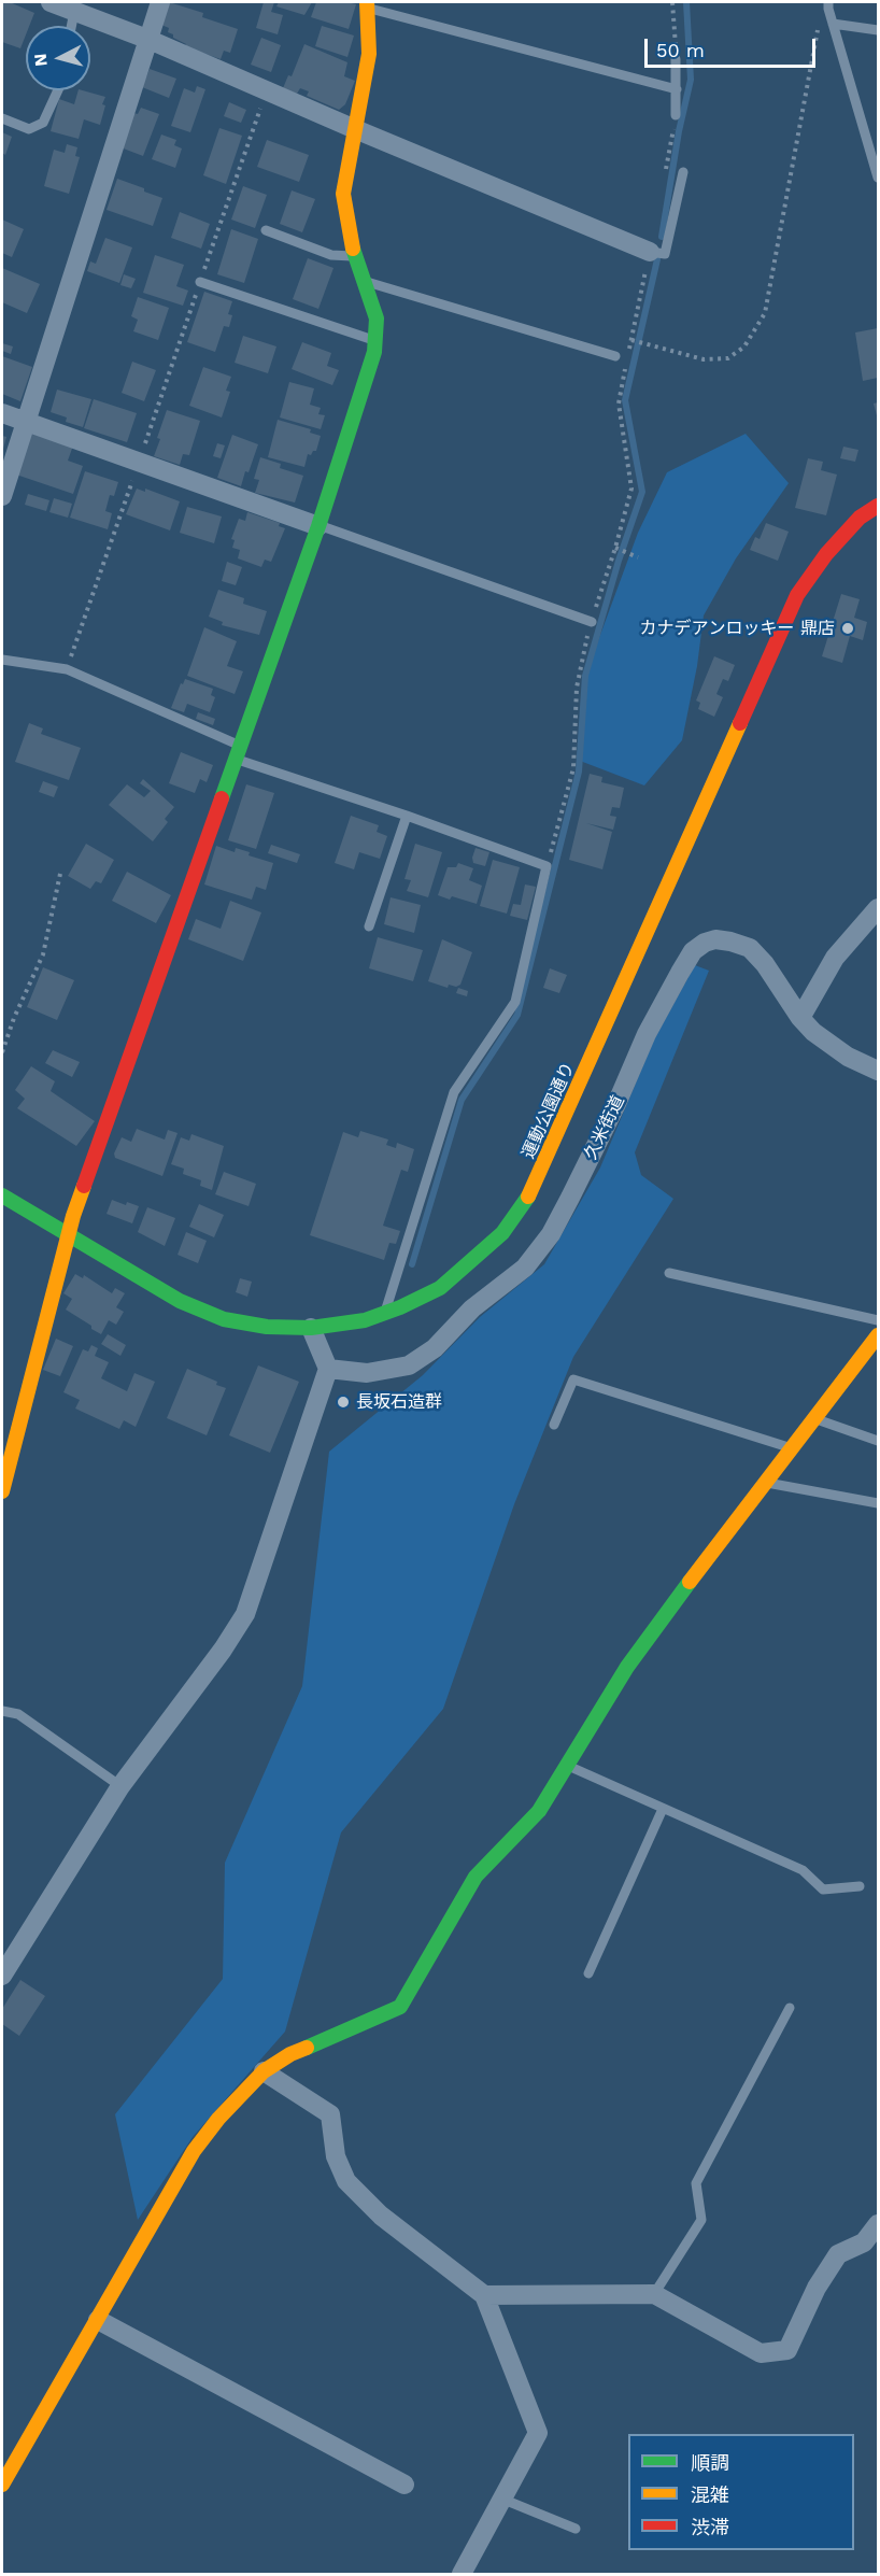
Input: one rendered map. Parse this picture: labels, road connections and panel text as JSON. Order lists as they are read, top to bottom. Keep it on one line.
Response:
{"streets":{"street":["運動公園通り","久米街道"]},"places":["カナデアンロッキー 鼎店","長坂石造群"],"legend":["順調","混雑","渋滞"],"scale_bar":"50 m","north":"left"}
